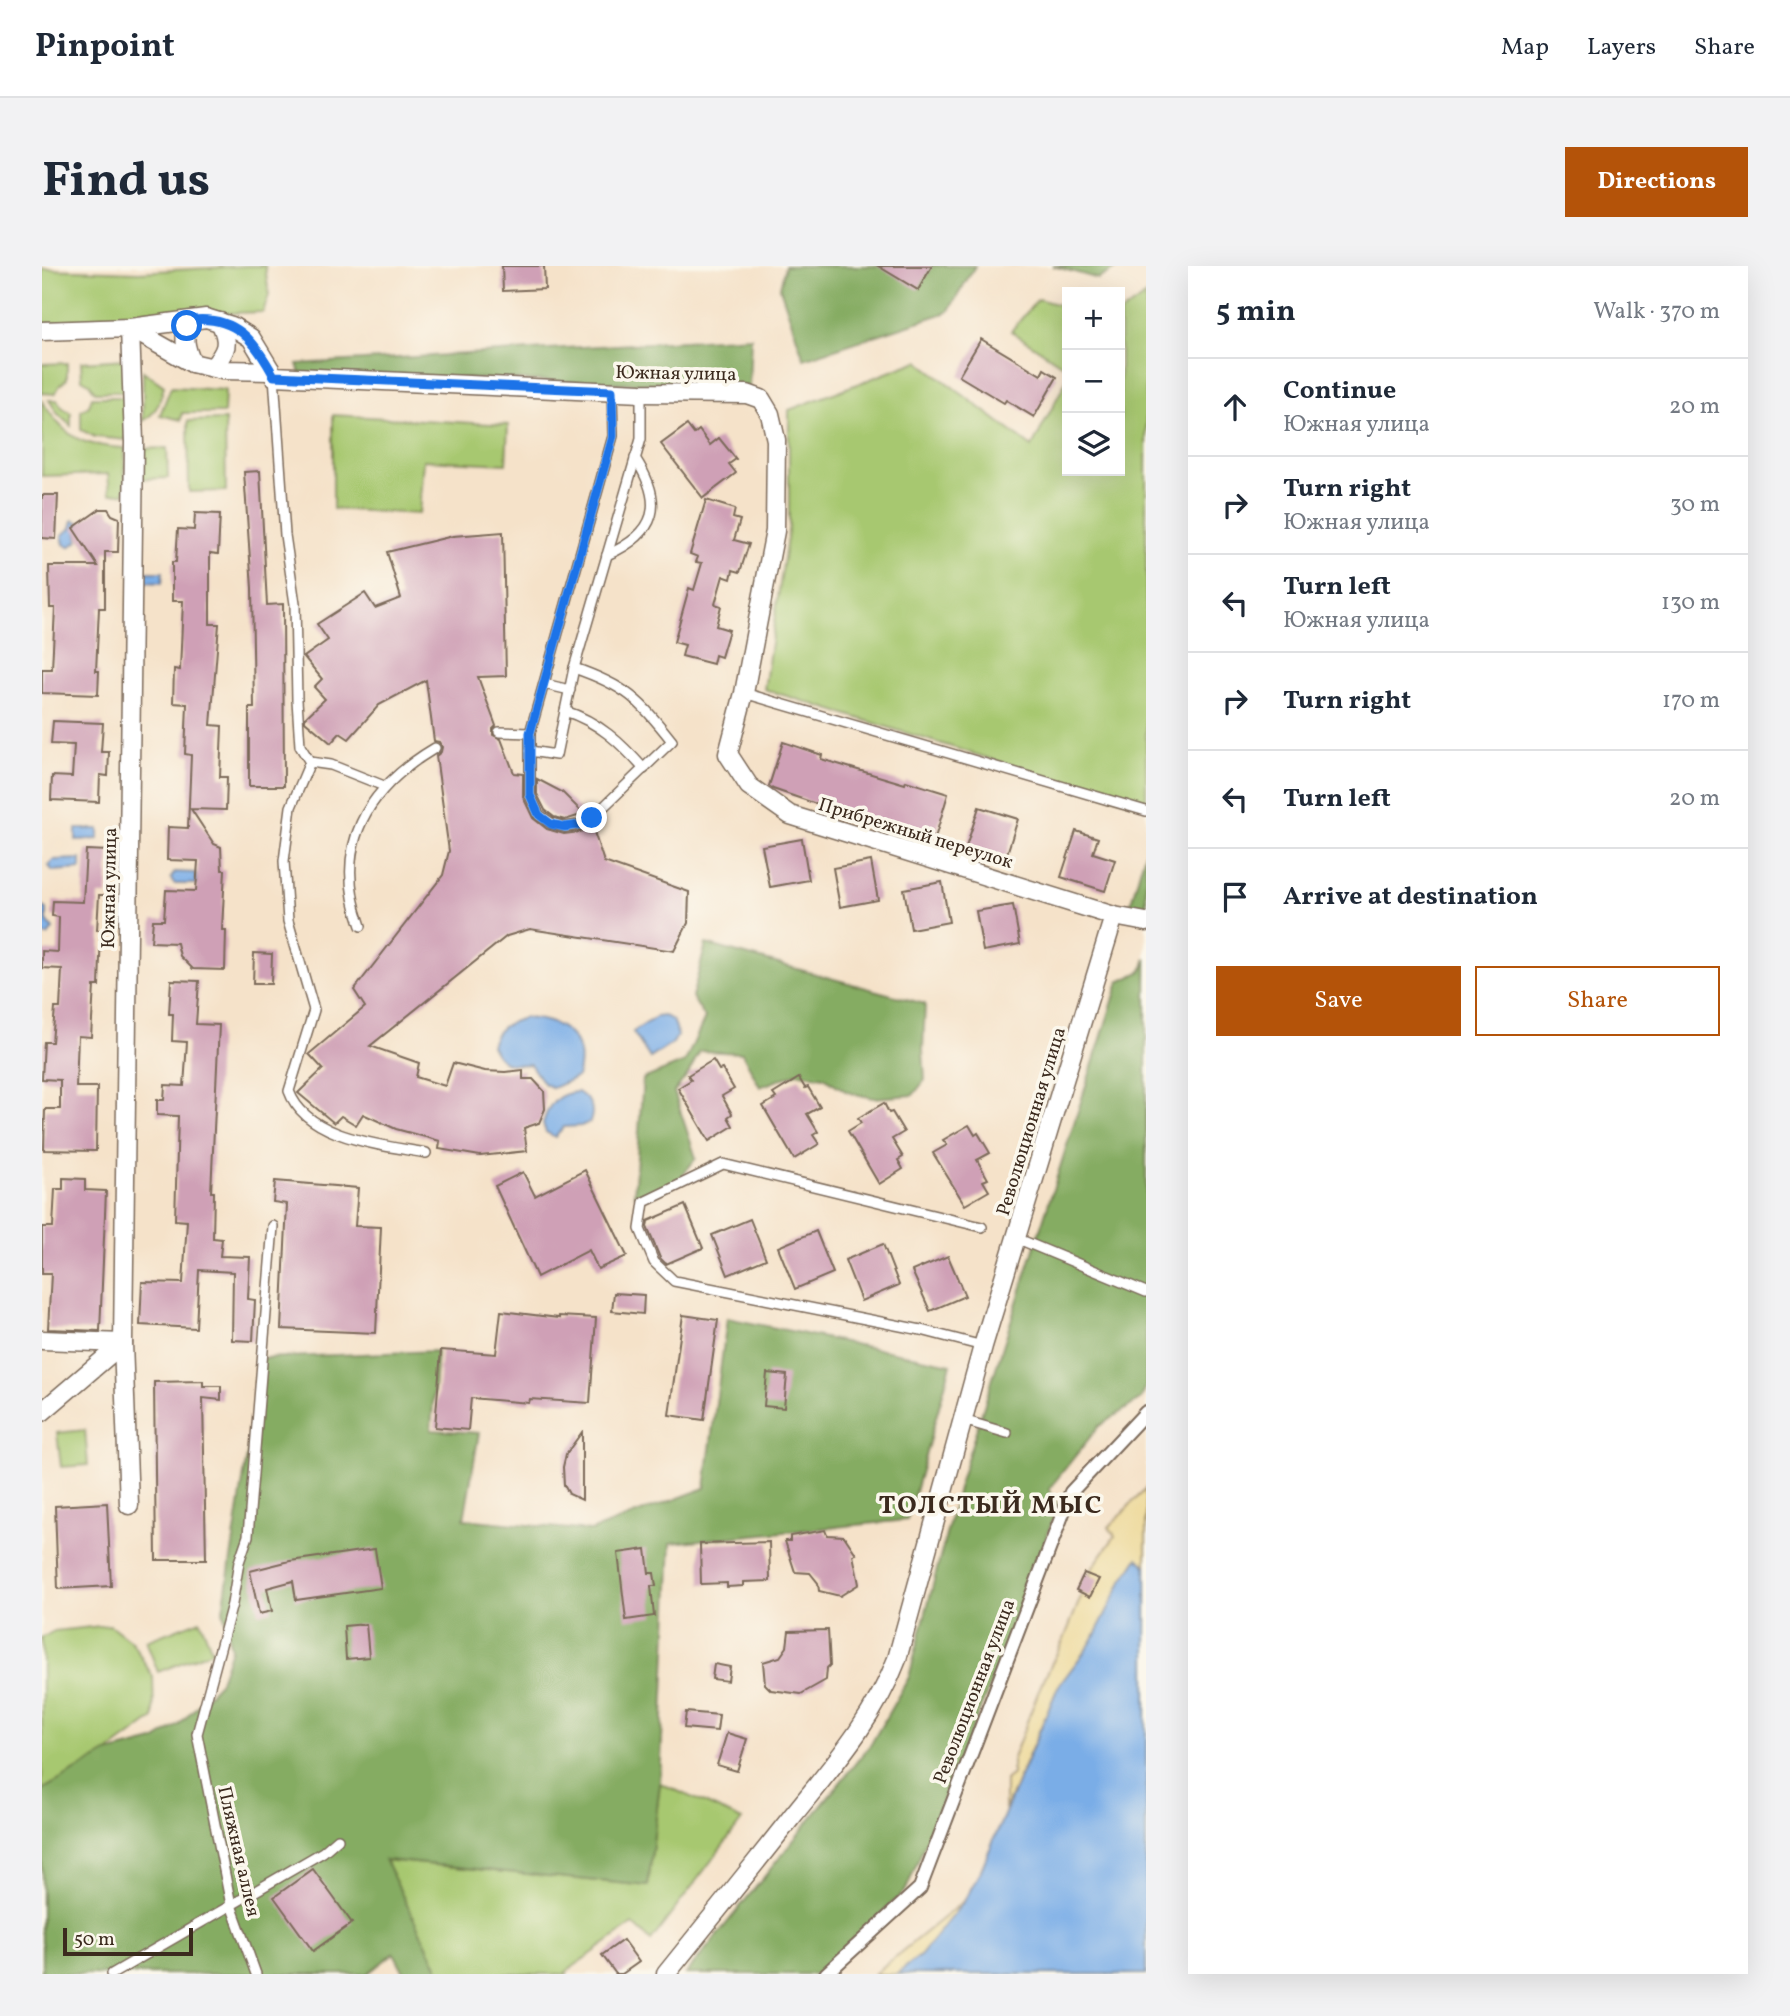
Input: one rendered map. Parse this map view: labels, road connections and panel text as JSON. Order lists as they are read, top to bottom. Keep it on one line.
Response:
{"streets":{"street":["Южная улица","Прибрежный переулок","Революционная улица"],"lane":["Пляжная аллея"]},"crossings":[["Южная улица","Прибрежный переулок"],["Прибрежный переулок","Революционная улица"]],"districts":["ТОЛСТЫЙ МЫС"],"scale_bar":"50 m","page":{"header":"Pinpoint","nav":["Map","Layers","Share"],"buttons":["Directions",["Save","Share"]],"title":"Find us","heading":["5 min","Walk · 370 m"],"map_buttons":["+","−"],"list":[["Continue","Южная улица","20 m"],["Turn right","Южная улица","30 m"],["Turn left","Южная улица","130 m"],["Turn right","170 m"],["Turn left","20 m"],"Arrive at destination"],"scale":"50 m"}}
